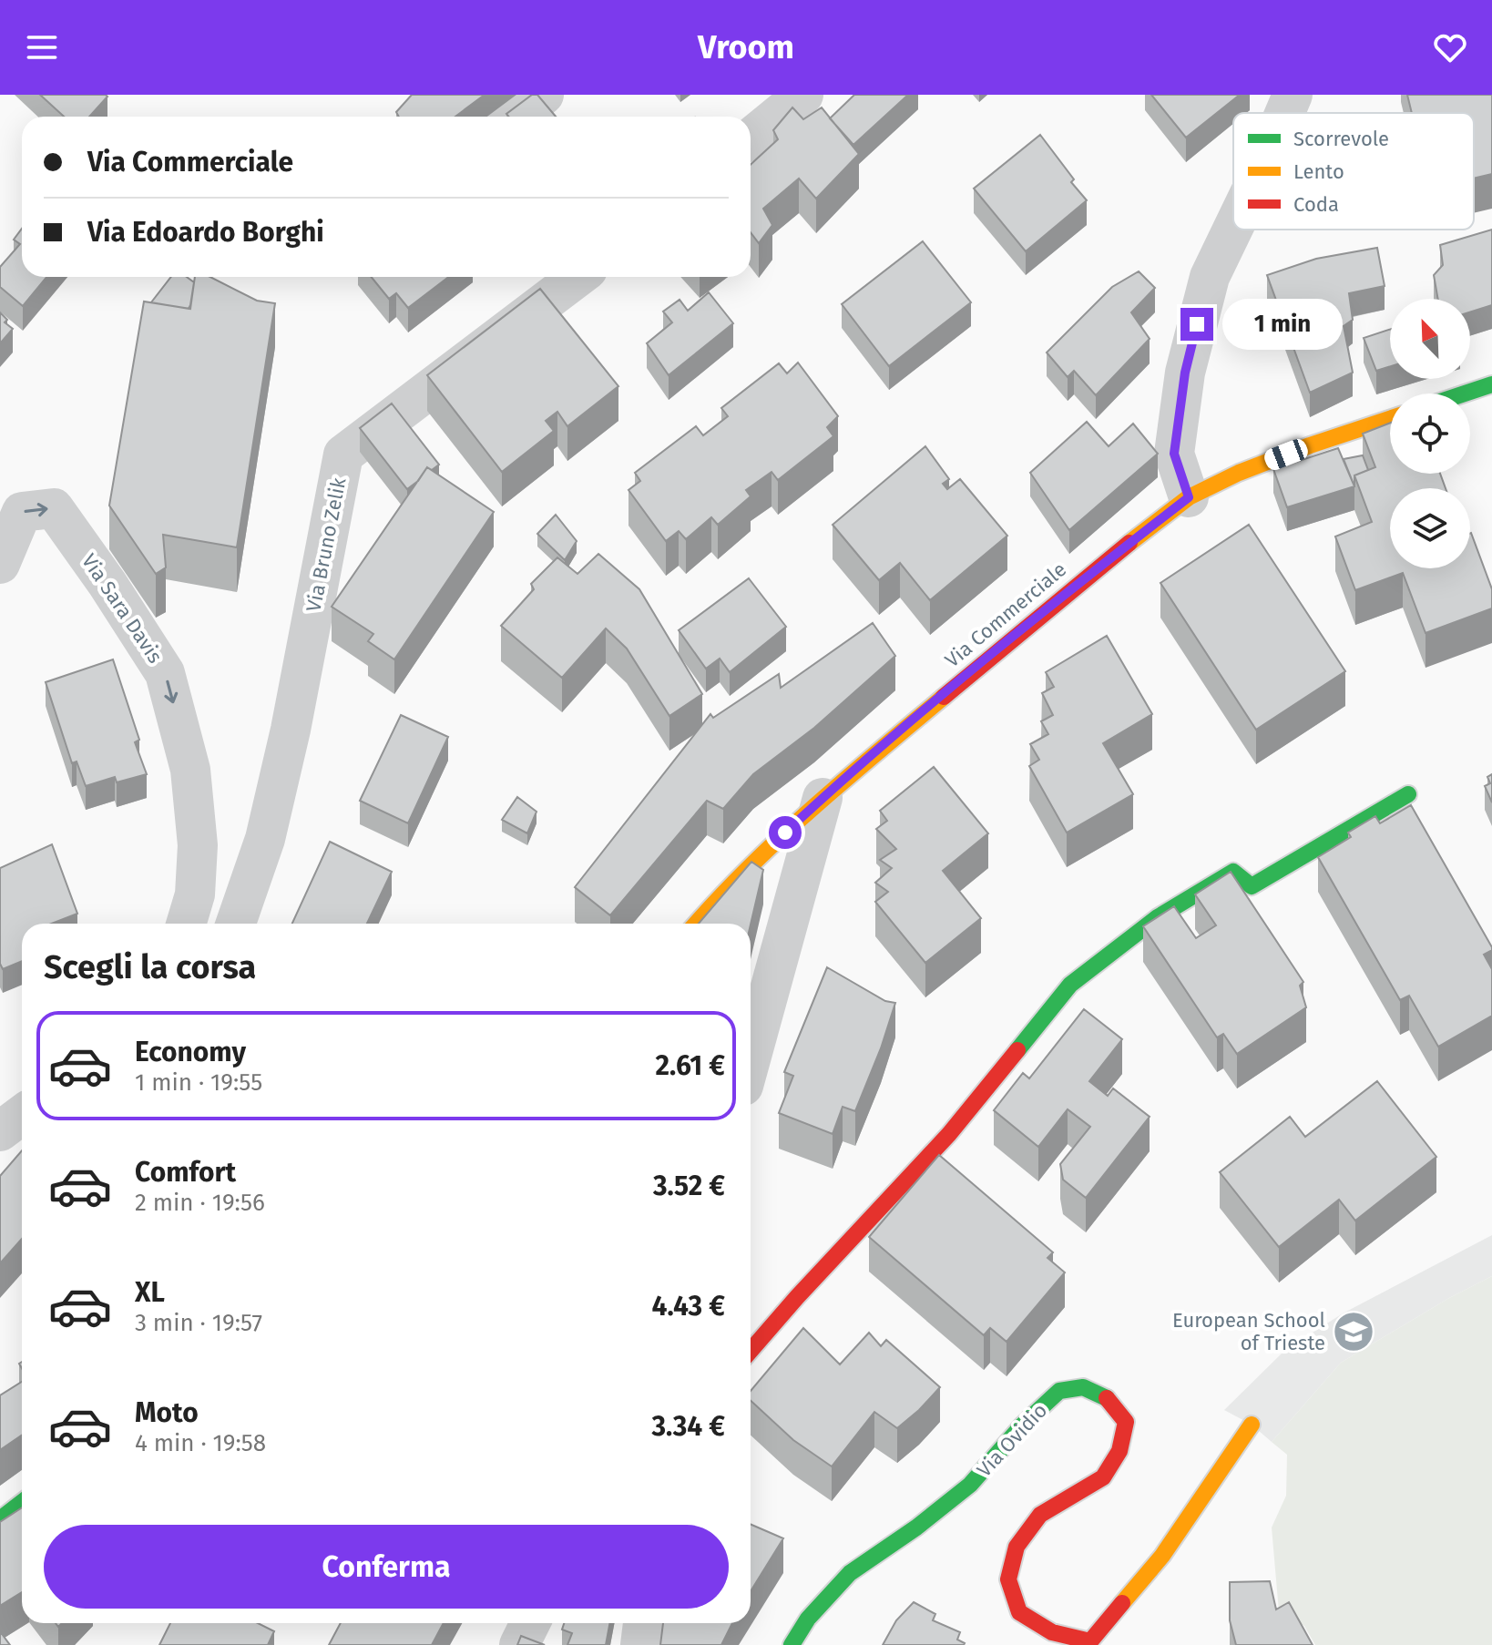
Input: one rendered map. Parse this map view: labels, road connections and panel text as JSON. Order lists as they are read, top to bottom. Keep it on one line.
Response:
{"streets":{"street":["Via Bruno Zelik","Via Sara Davis","Via Commerciale","Via Ovidio"]},"places":{"school or university":["European School of Trieste"]},"legend":["Scorrevole","Lento","Coda"],"north":"top left","page":{"header":"Vroom","banner":["Via Commerciale","Via Edoardo Borghi"],"bubble":"1 min","heading":"Scegli la corsa","list":[{"name":"Economy","note":"1 min · 19:55","value":"2.61 €"},{"name":"Comfort","note":"2 min · 19:56","value":"3.52 €"},{"name":"XL","note":"3 min · 19:57","value":"4.43 €"},{"name":"Moto","note":"4 min · 19:58","value":"3.34 €"}],"buttons":"Conferma"}}
